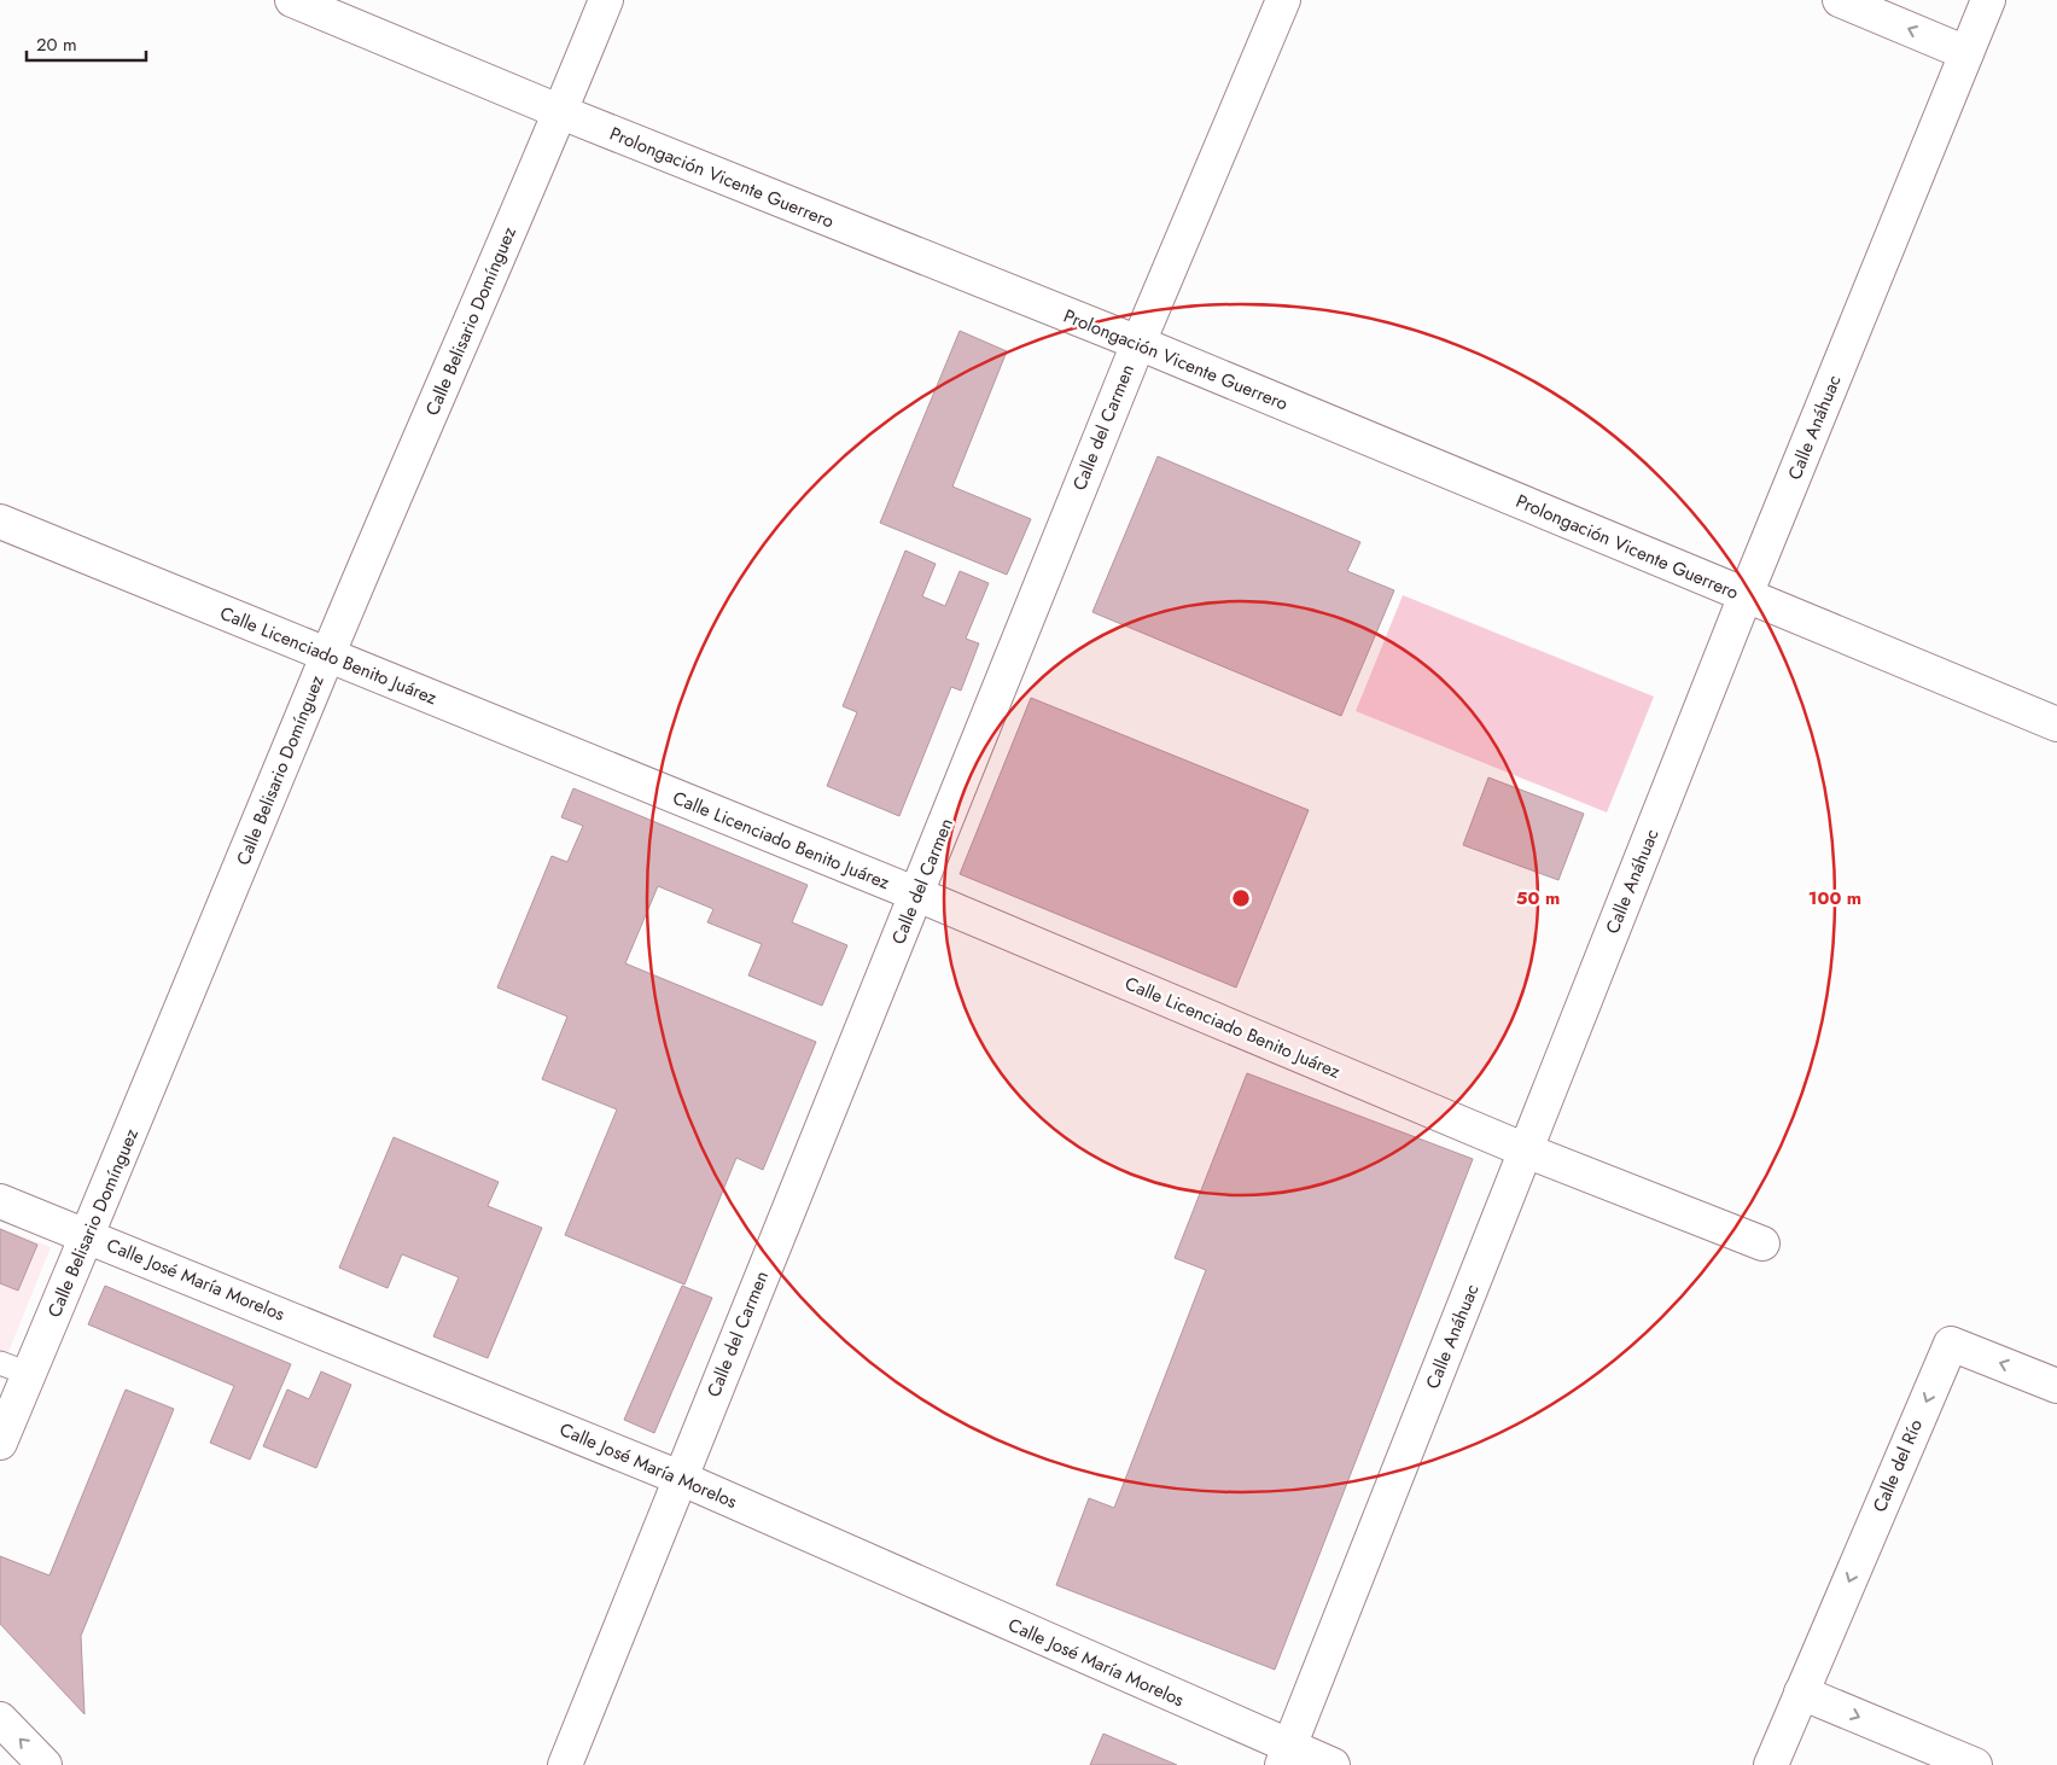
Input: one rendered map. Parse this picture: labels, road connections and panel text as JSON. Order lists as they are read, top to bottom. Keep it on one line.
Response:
{"streets":{"street":["Prolongación Vicente Guerrero","Calle Belisario Domínguez","Calle del Carmen","Calle Anáhuac","Calle Licenciado Benito Juárez","Calle José María Morelos","Calle del Río"]},"crossings":[["Prolongación Vicente Guerrero","Calle Belisario Domínguez"],["Prolongación Vicente Guerrero","Calle del Carmen"],["Prolongación Vicente Guerrero","Calle Anáhuac"],["Calle Belisario Domínguez","Calle Licenciado Benito Juárez"],["Calle Belisario Domínguez","Calle José María Morelos"],["Calle del Carmen","Calle Licenciado Benito Juárez"],["Calle del Carmen","Calle José María Morelos"],["Calle Anáhuac","Calle Licenciado Benito Juárez"],["Calle Anáhuac","Calle José María Morelos"]],"one_way":["Calle del Río"],"scale_bar":"20 m","rings":["50 m","100 m"]}
